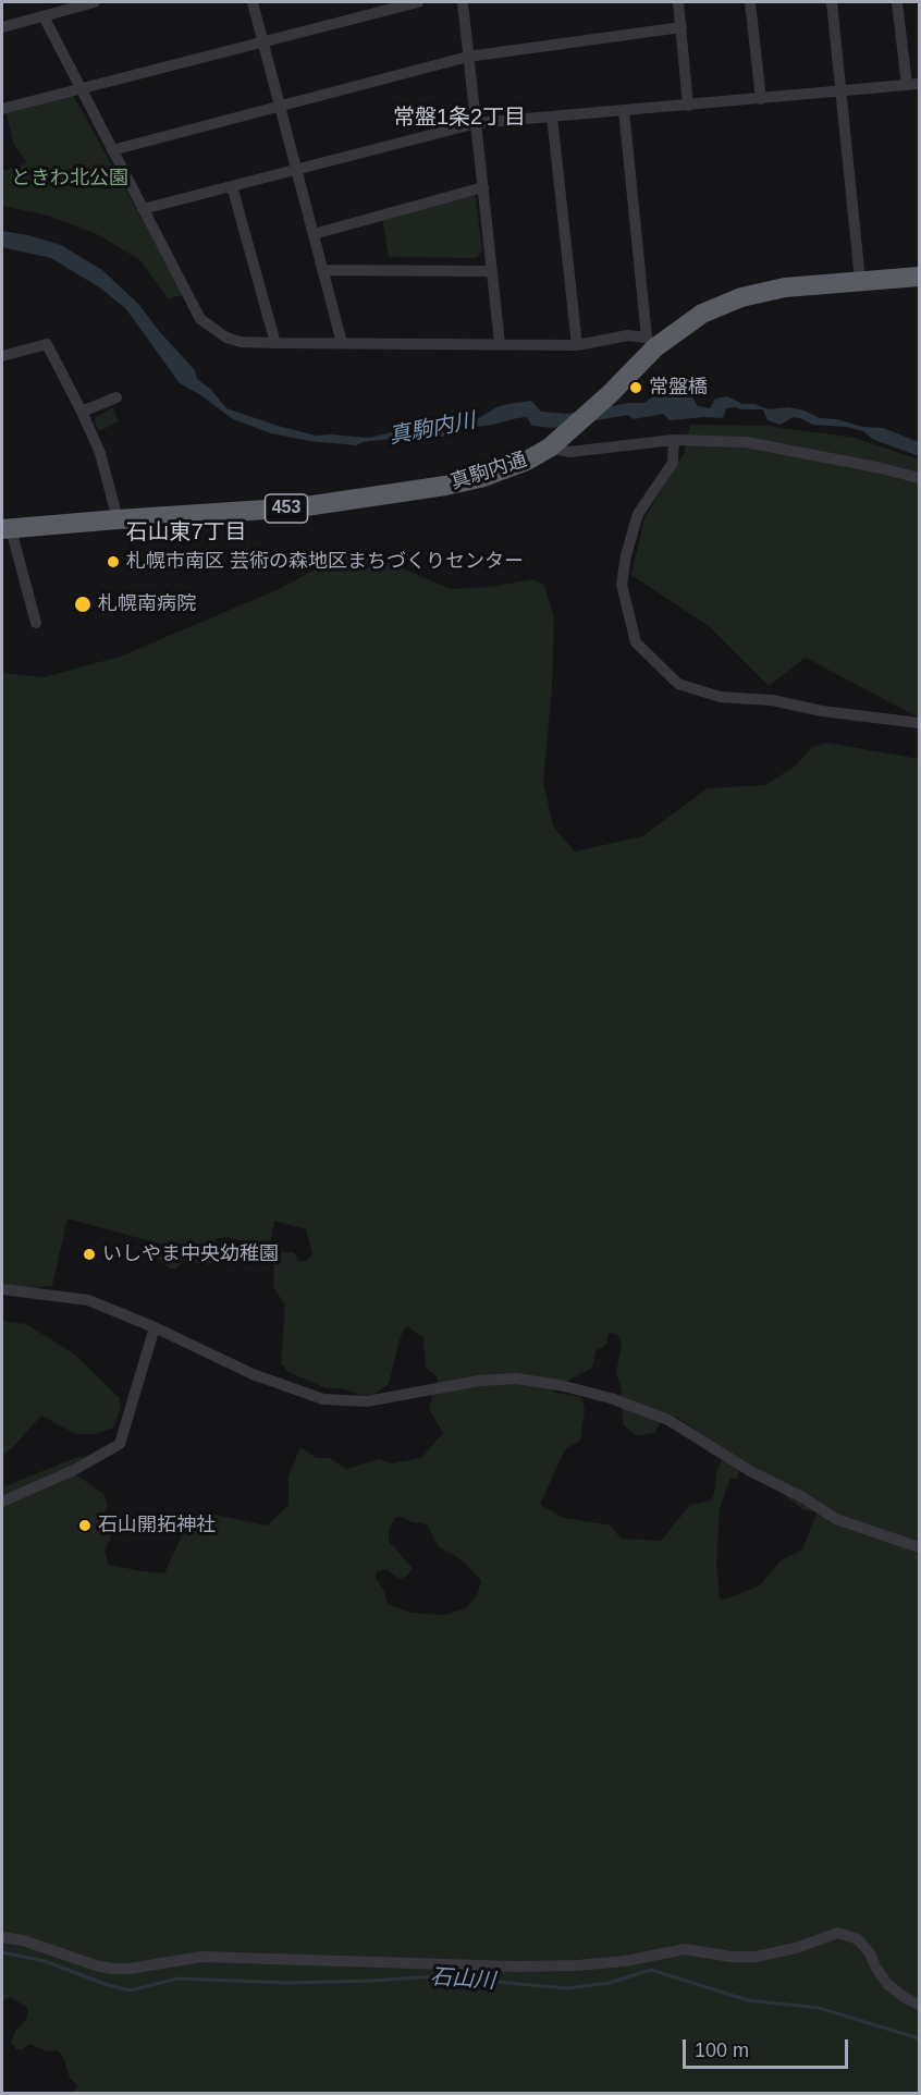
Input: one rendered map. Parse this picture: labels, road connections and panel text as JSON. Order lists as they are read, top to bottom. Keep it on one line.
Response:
{"streets":{"highway":["真駒内通","453"]},"districts":["常盤1条2丁目","石山東7丁目"],"water":["真駒内川","石山川"],"parks":["ときわ北公園"],"places":["常盤橋","札幌市南区 芸術の森地区まちづくりセンター","札幌南病院","いしやま中央幼稚園","石山開拓神社"],"scale_bar":"100 m"}
